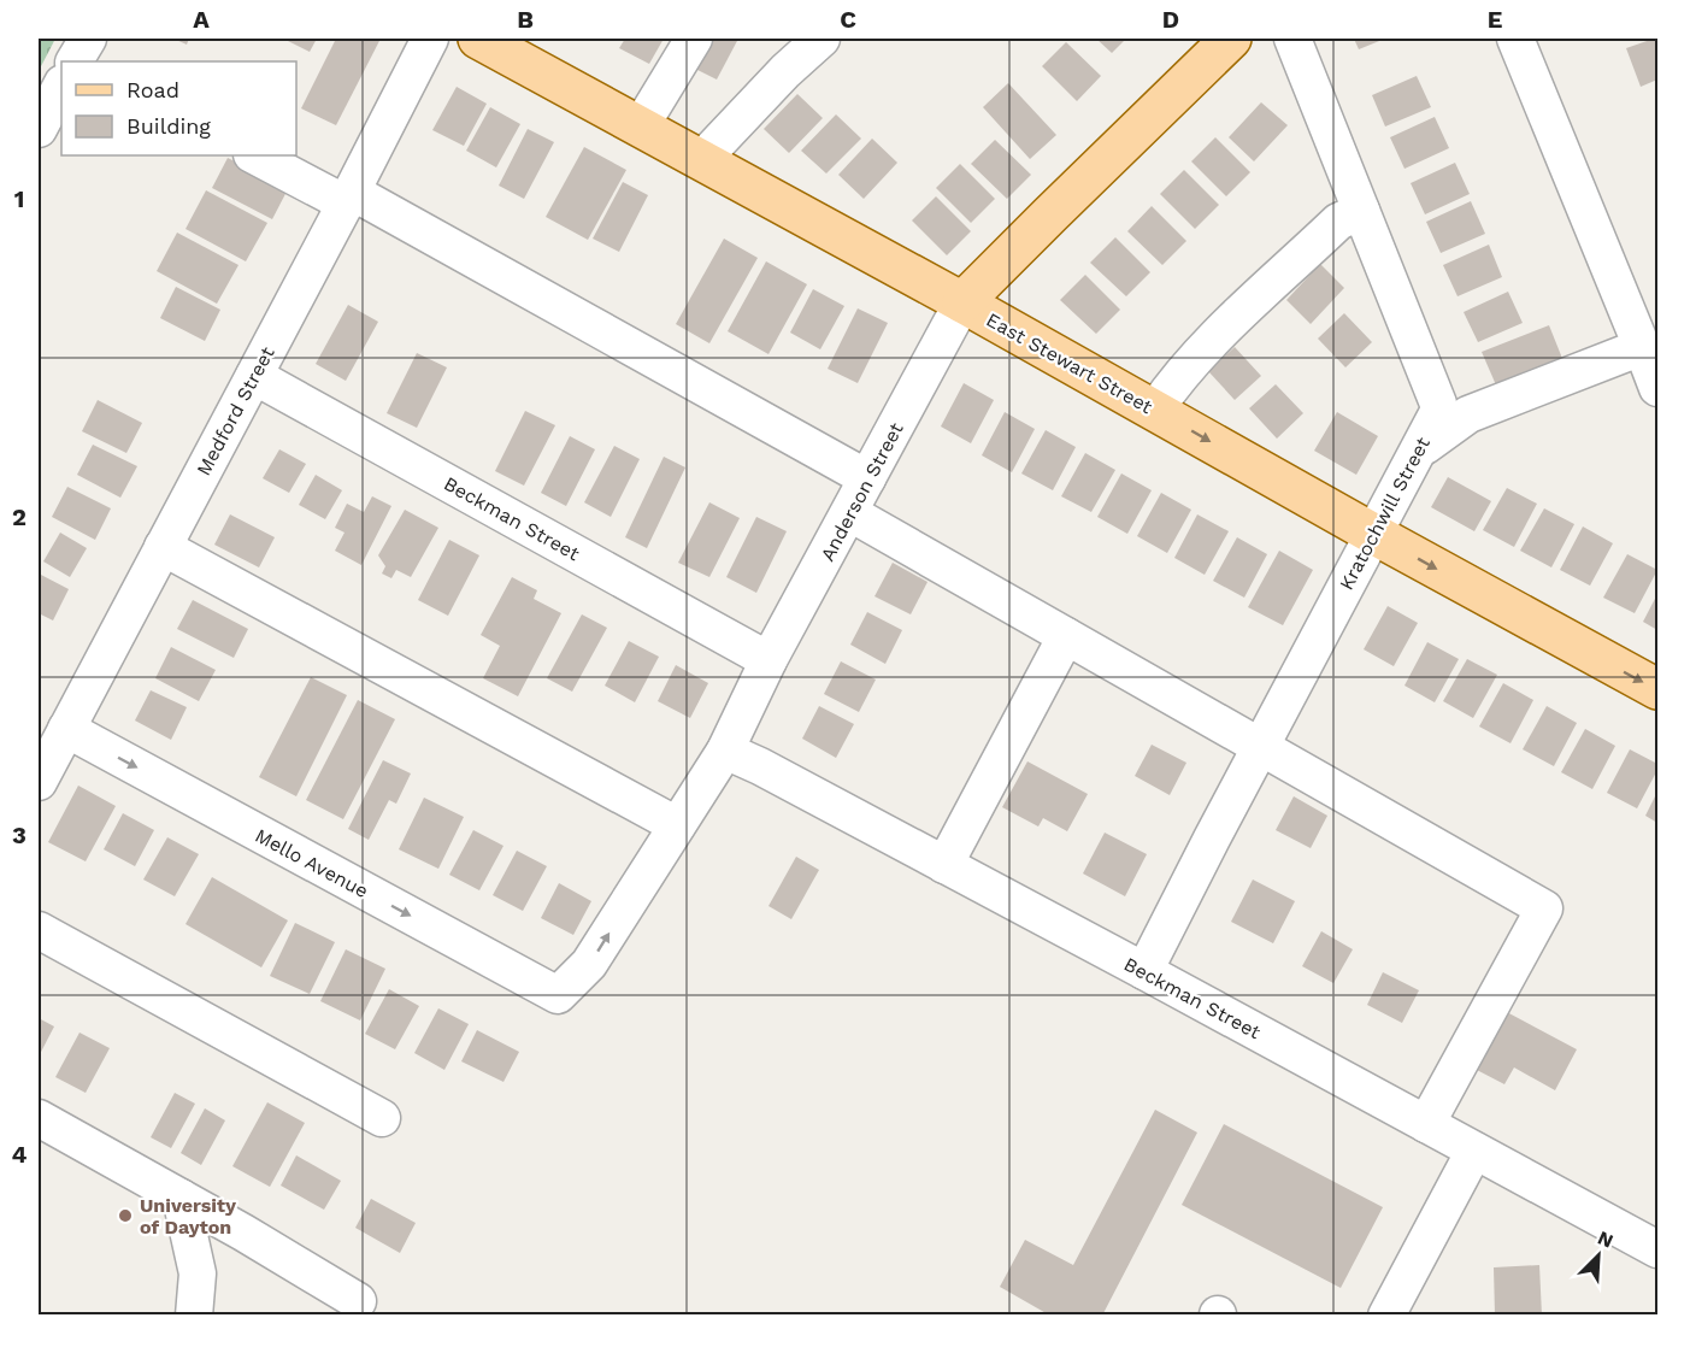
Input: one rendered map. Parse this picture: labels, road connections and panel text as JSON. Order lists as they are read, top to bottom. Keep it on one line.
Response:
{"streets":{"main road":["East Stewart Street","Anderson Street"],"street":["Medford Street","Kratochwill Street","Beckman Street","Mello Avenue"]},"crossings":[["East Stewart Street","Anderson Street"],["East Stewart Street","Kratochwill Street"],["Medford Street","Beckman Street"],["Medford Street","Mello Avenue"],["Anderson Street","Beckman Street"],["Anderson Street","Mello Avenue"],["Kratochwill Street","Beckman Street"]],"one_way":["East Stewart Street"],"places":["University of Dayton"],"legend":["Road","Building"],"north":"top right","grid":{"columns":["A","B","C","D","E"],"rows":["1","2","3","4"]}}
